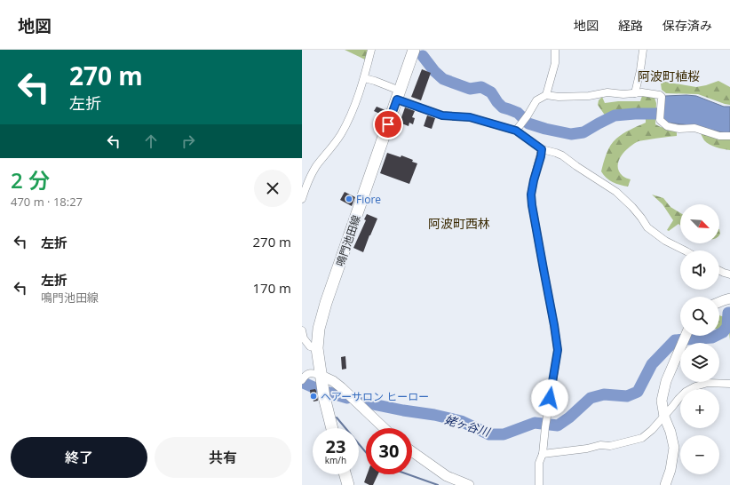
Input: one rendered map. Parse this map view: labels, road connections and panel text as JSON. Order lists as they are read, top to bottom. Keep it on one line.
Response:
{"streets":{"main road":["鳴門池田線"]},"districts":["阿波町植桜","阿波町西林"],"water":["姥ヶ谷川"],"places":["Fiore","ヘアーサロン ヒーロー"],"north":"bottom right","page":{"header":"地図","nav":["地図","経路","保存済み"],"turn":["270 m","左折"],"heading":["2 分","470 m · 18:27"],"map_buttons":["+","−"],"list":[{"name":"左折","value":"270 m"},{"name":"左折","note":"鳴門池田線","value":"170 m"}],"speed":"23 km/h","limit":"30","buttons":["終了","共有"]}}
